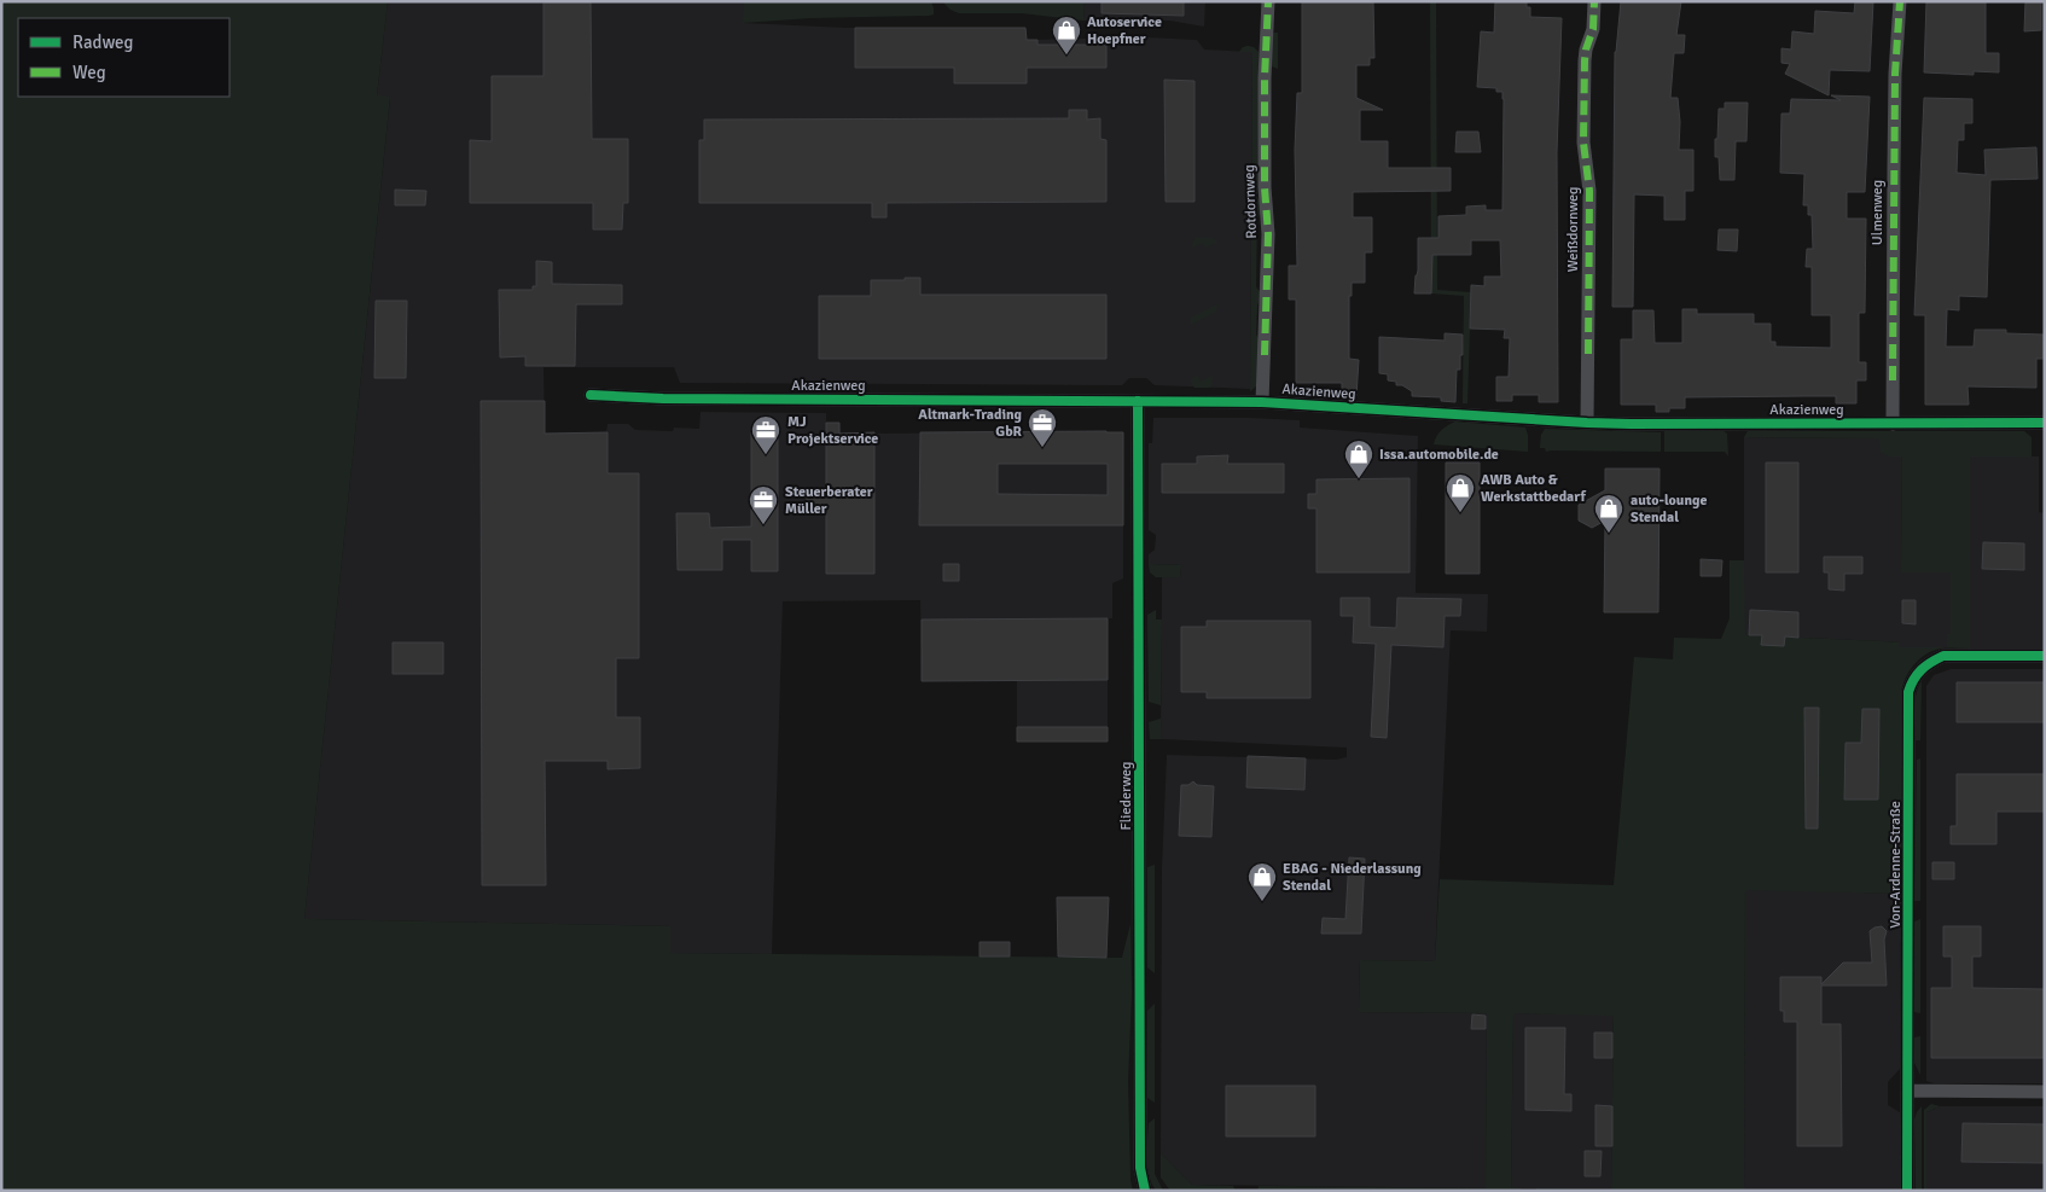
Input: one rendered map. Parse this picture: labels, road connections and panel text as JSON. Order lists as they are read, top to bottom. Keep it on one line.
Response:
{"streets":{"street":["Rotdornweg","Ulmenweg","Weißdornweg","Akazienweg","Fliederweg","Von-Ardenne-Straße"]},"crossings":[["Rotdornweg","Akazienweg"],["Ulmenweg","Akazienweg"],["Weißdornweg","Akazienweg"],["Akazienweg","Fliederweg"]],"places":{"shop":["Autoservice Hoepfner","Issa.automobile.de","AWB Auto & Werkstattbedarf","auto-lounge Stendal","EBAG - Niederlassung Stendal"],"office":["Altmark-Trading GbR","MJ Projektservice","Steuerberater Müller"]},"legend":["Radweg","Weg"]}
